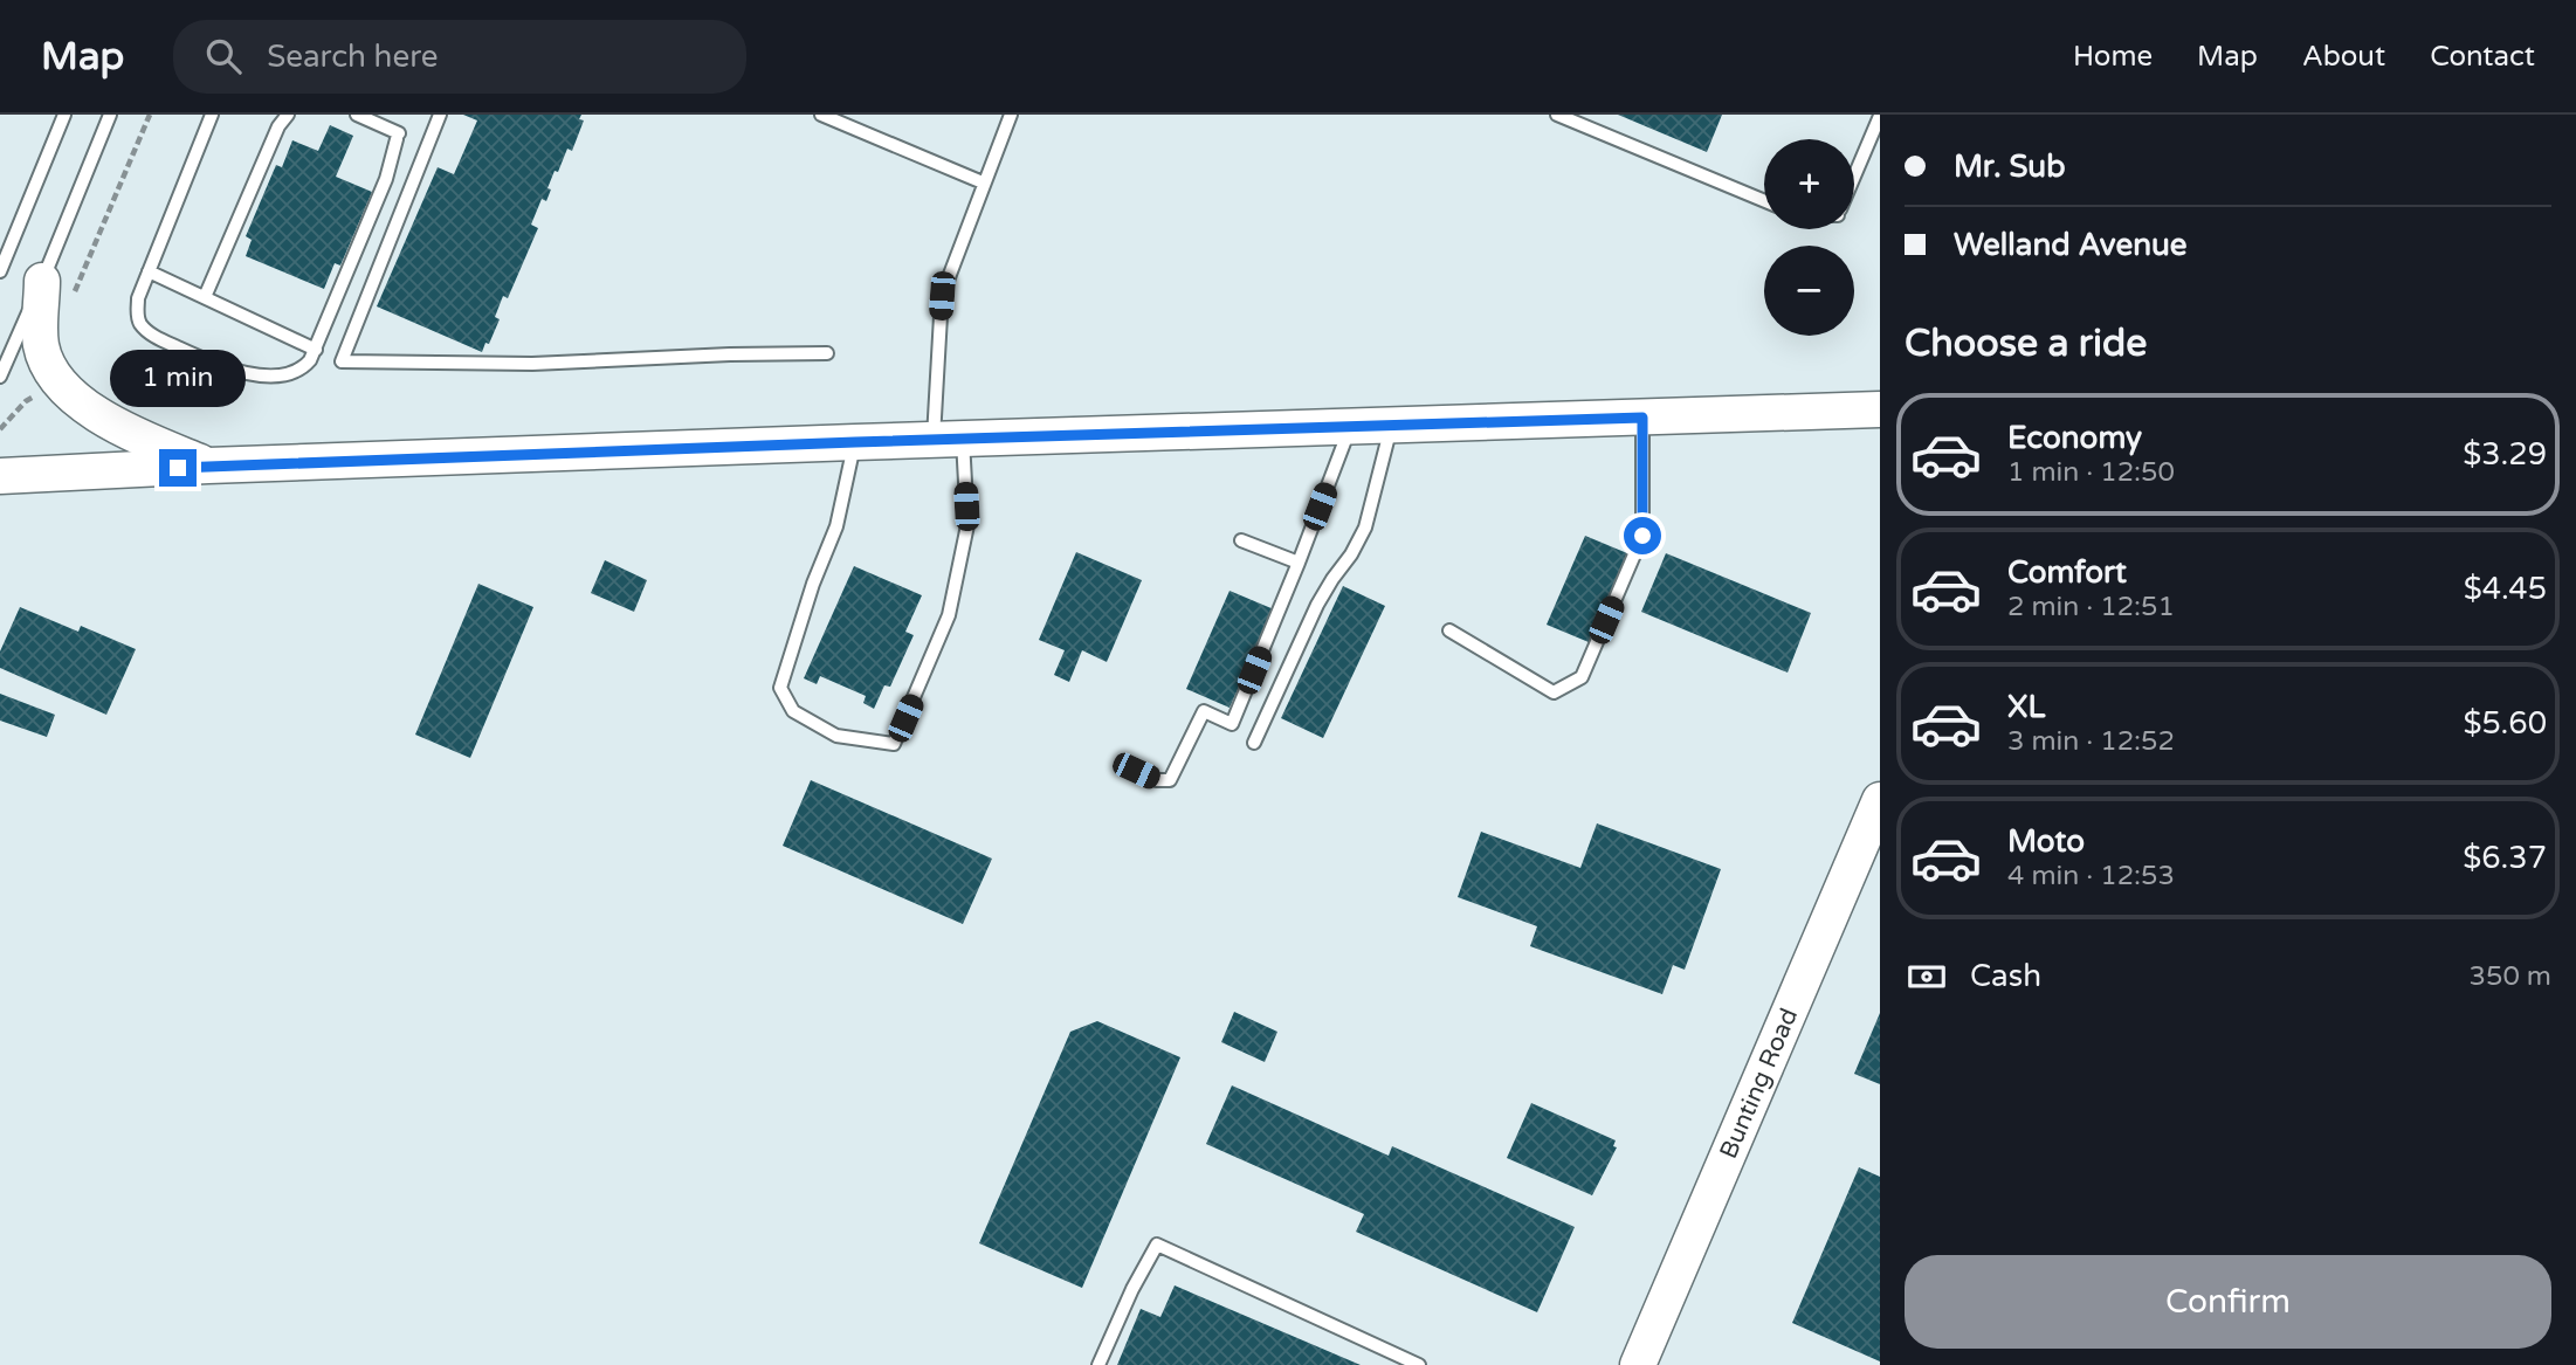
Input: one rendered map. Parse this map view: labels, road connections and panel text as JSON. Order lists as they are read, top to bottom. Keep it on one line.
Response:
{"streets":{"main road":["Bunting Road"]},"page":{"header":"Map","search":"Search here","nav":["Home","Map","About","Contact"],"banner":["Mr. Sub","Welland Avenue"],"map_buttons":["+","−"],"heading":"Choose a ride","bubble":"1 min","list":[{"name":"Economy","note":"1 min · 12:50","value":"$3.29"},{"name":"Comfort","note":"2 min · 12:51","value":"$4.45"},{"name":"XL","note":"3 min · 12:52","value":"$5.60"},{"name":"Moto","note":"4 min · 12:53","value":"$6.37"}],"pay":["Cash","350 m"],"buttons":"Confirm"}}
